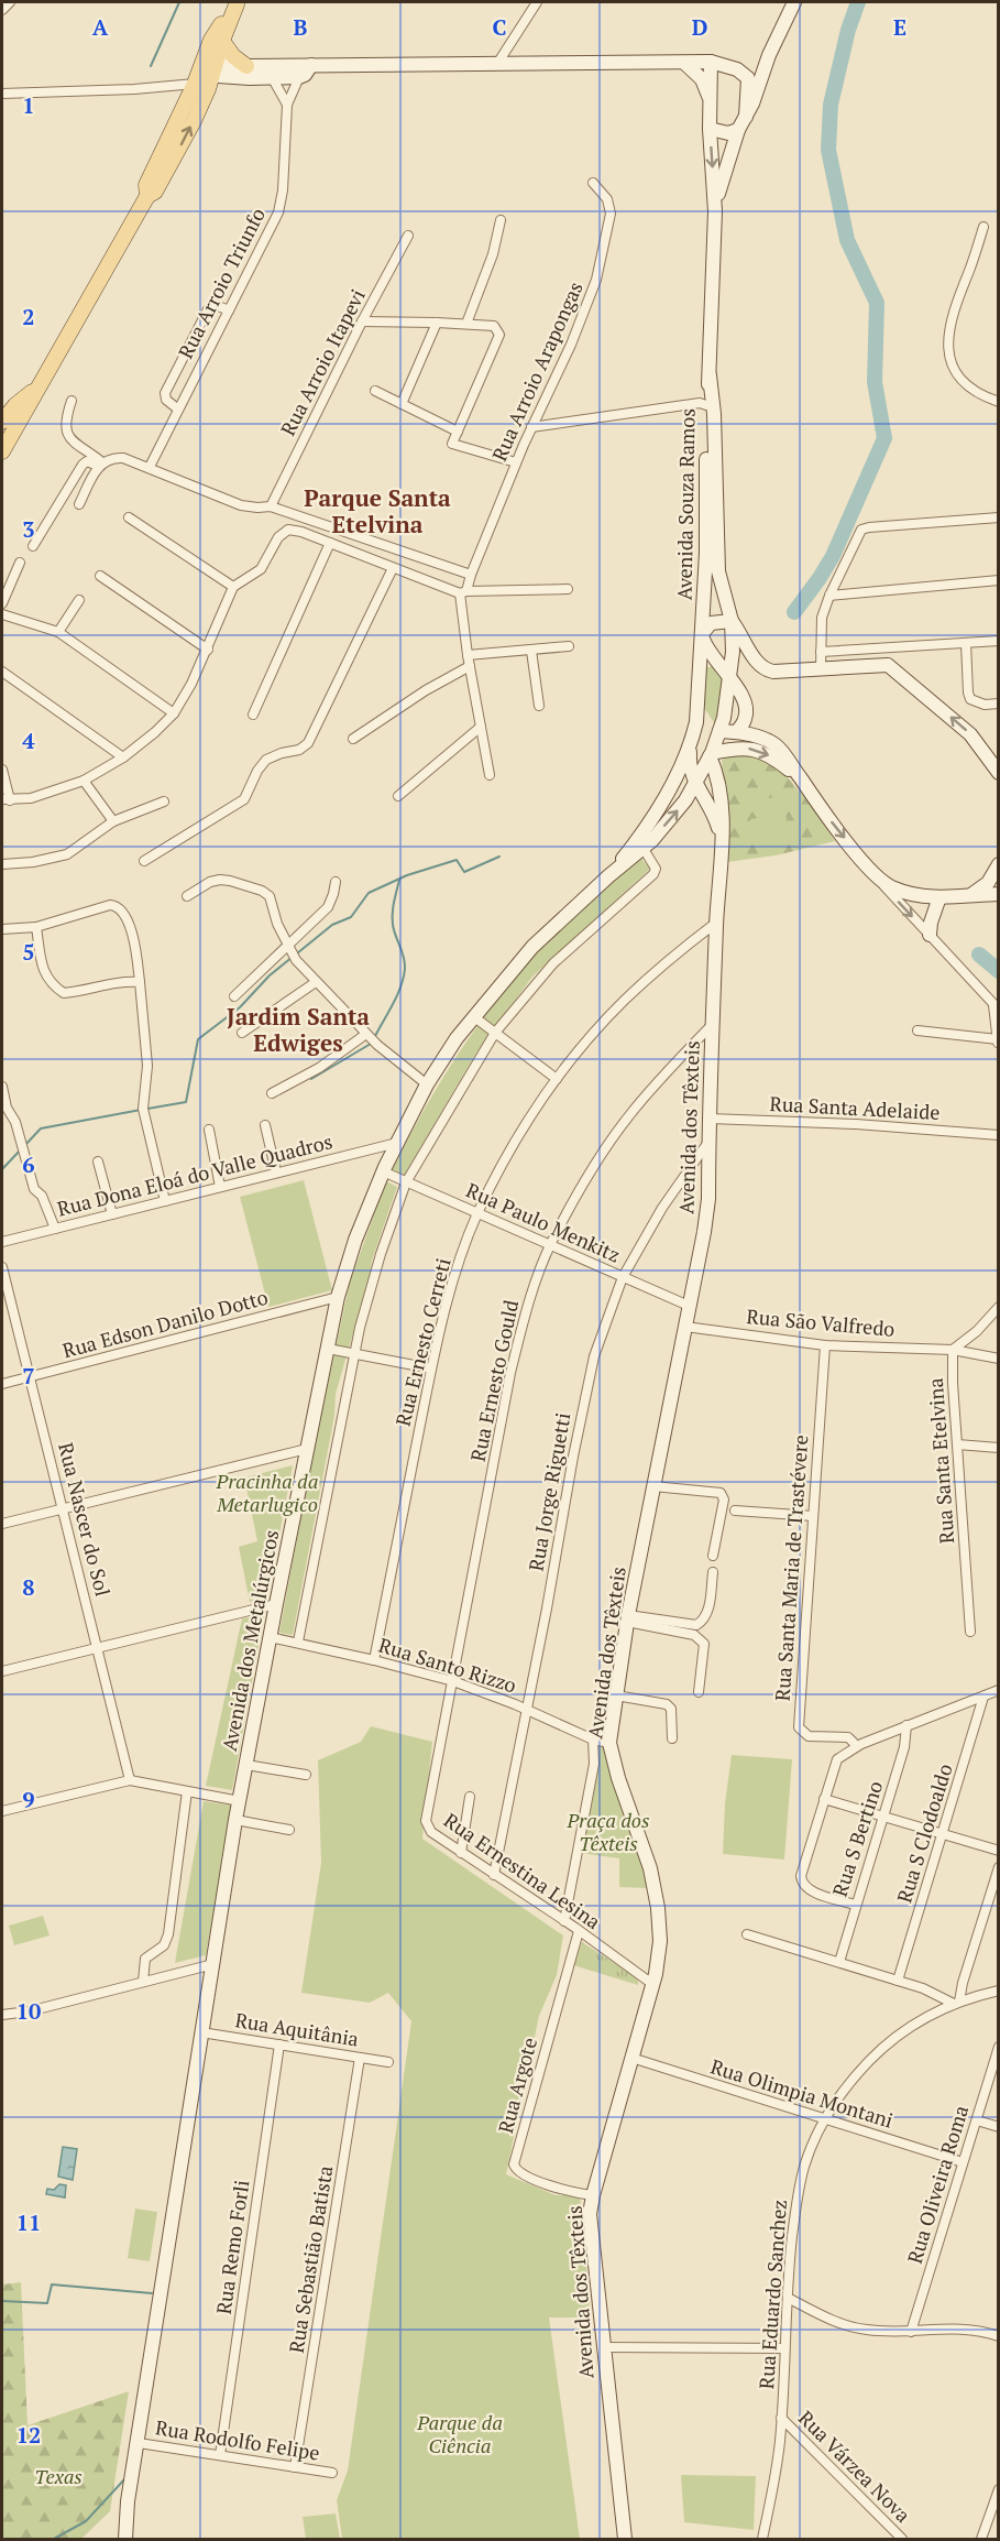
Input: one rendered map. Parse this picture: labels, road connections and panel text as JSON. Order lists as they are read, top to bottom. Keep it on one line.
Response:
{"streets":{"main road":["Avenida Souza Ramos","Avenida dos Têxteis","Avenida dos Metalúrgicos"],"street":["Rua Arroio Triunfo","Rua Arroio Itapevi","Rua Arroio Arapongas","Rua Santa Adelaide","Rua Dona Eloá do Valle Quadros","Rua Paulo Menkitz","Rua São Valfredo","Rua Edson Danilo Dotto","Rua Ernesto Cerreti","Rua Ernesto Gould","Rua Santa Etelvina","Rua Jorge Riguetti","Rua Nascer do Sol","Rua Santa Maria de Trastévere","Rua Santo Rizzo","Rua S Clodoaldo","Rua S Bertino","Rua Ernestina Lesina","Rua Aquitânia","Rua Argote","Rua Olimpia Montani","Rua Oliveira Roma","Rua Remo Forli","Rua Sebastião Batista","Rua Eduardo Sanchez","Rua Rodolfo Felipe","Rua Várzea Nova"]},"crossings":[["Avenida Souza Ramos","Avenida dos Metalúrgicos"],["Rua Santa Adelaide","Avenida dos Têxteis"],["Avenida dos Têxteis","Rua Paulo Menkitz"],["Avenida dos Têxteis","Rua São Valfredo"],["Avenida dos Têxteis","Rua Ernesto Cerreti"],["Avenida dos Têxteis","Rua Ernesto Gould"],["Avenida dos Têxteis","Rua Jorge Riguetti"],["Avenida dos Têxteis","Avenida dos Metalúrgicos"],["Avenida dos Têxteis","Rua Santo Rizzo"],["Avenida dos Têxteis","Rua Ernestina Lesina"],["Avenida dos Têxteis","Rua Argote"],["Avenida dos Têxteis","Rua Olimpia Montani"],["Rua Dona Eloá do Valle Quadros","Avenida dos Metalúrgicos"],["Rua Paulo Menkitz","Rua Ernesto Cerreti"],["Rua Paulo Menkitz","Rua Ernesto Gould"],["Rua Paulo Menkitz","Rua Jorge Riguetti"],["Rua Paulo Menkitz","Avenida dos Metalúrgicos"],["Rua São Valfredo","Rua Santa Etelvina"],["Rua São Valfredo","Rua Santa Maria de Trastévere"],["Rua Edson Danilo Dotto","Rua Nascer do Sol"],["Rua Edson Danilo Dotto","Avenida dos Metalúrgicos"],["Rua Ernesto Cerreti","Rua Santo Rizzo"],["Rua Ernesto Gould","Rua Santo Rizzo"],["Rua Ernesto Gould","Rua Ernestina Lesina"],["Rua Jorge Riguetti","Rua Santo Rizzo"],["Rua Jorge Riguetti","Rua Ernestina Lesina"],["Avenida dos Metalúrgicos","Rua Santo Rizzo"],["Avenida dos Metalúrgicos","Rua Aquitânia"],["Avenida dos Metalúrgicos","Rua Rodolfo Felipe"],["Rua Santo Rizzo","Rua Ernestina Lesina"],["Rua Ernestina Lesina","Rua Argote"],["Rua Aquitânia","Rua Remo Forli"],["Rua Aquitânia","Rua Sebastião Batista"],["Rua Olimpia Montani","Rua Oliveira Roma"],["Rua Olimpia Montani","Rua Eduardo Sanchez"],["Rua Remo Forli","Rua Rodolfo Felipe"],["Rua Sebastião Batista","Rua Rodolfo Felipe"],["Rua Eduardo Sanchez","Rua Várzea Nova"]],"districts":["Parque Santa Etelvina","Jardim Santa Edwiges"],"parks":["Pracinha da Metarlugico","Praça dos Têxteis","Parque da Ciência","Texas"],"grid":{"columns":["A","B","C","D","E"],"rows":["1","2","3","4","5","6","7","8","9","10","11","12"]}}
